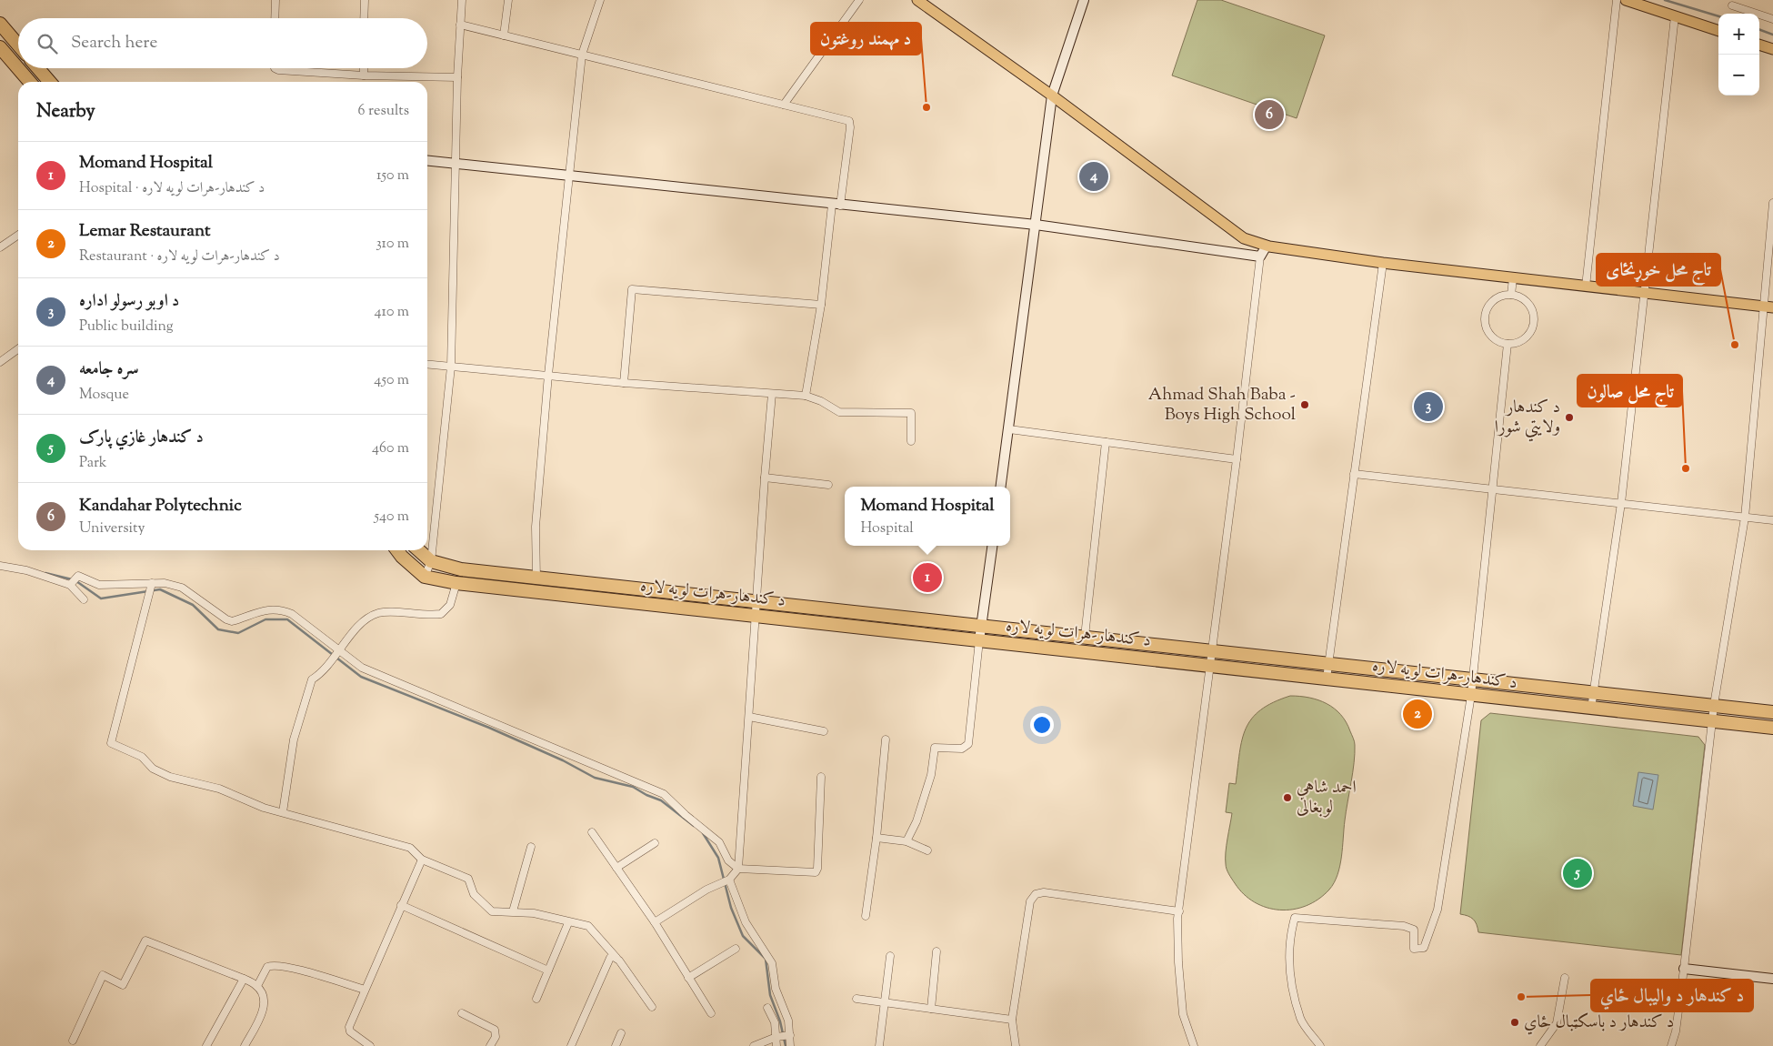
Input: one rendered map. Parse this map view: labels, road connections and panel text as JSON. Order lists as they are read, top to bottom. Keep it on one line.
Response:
{"streets":{"highway":["د کندهار-هرات لويه لاره"]},"places":["د مهمند روغتون","تاج محل خوړنځای","Ahmad Shah Baba - Boys High School","د کندهار ولايتي شورا","تاج محل صالون","احمد شاهي لوبغالی","د کندهار د واليبال ځاي","د کندهار د باسکټبال ځاي"],"page":{"map_buttons":["+","−"],"search":"Search here","heading":["Nearby","6 results"],"pins":["6","4","3","1","2","5"],"list":[{"mark":"1","name":"Momand Hospital","note":"Hospital · د کندهار-هرات لويه لاره","value":"150 m"},{"mark":"2","name":"Lemar Restaurant","note":"Restaurant · د کندهار-هرات لويه لاره","value":"310 m"},{"mark":"3","name":"د اوبو رسولو اداره","note":"Public building","value":"410 m"},{"mark":"4","name":"سره جامعه","note":"Mosque","value":"450 m"},{"mark":"5","name":"د کندهار غازي پارک","note":"Park","value":"460 m"},{"mark":"6","name":"Kandahar Polytechnic","note":"University","value":"540 m"}],"popup":["Momand Hospital","Hospital"]}}
